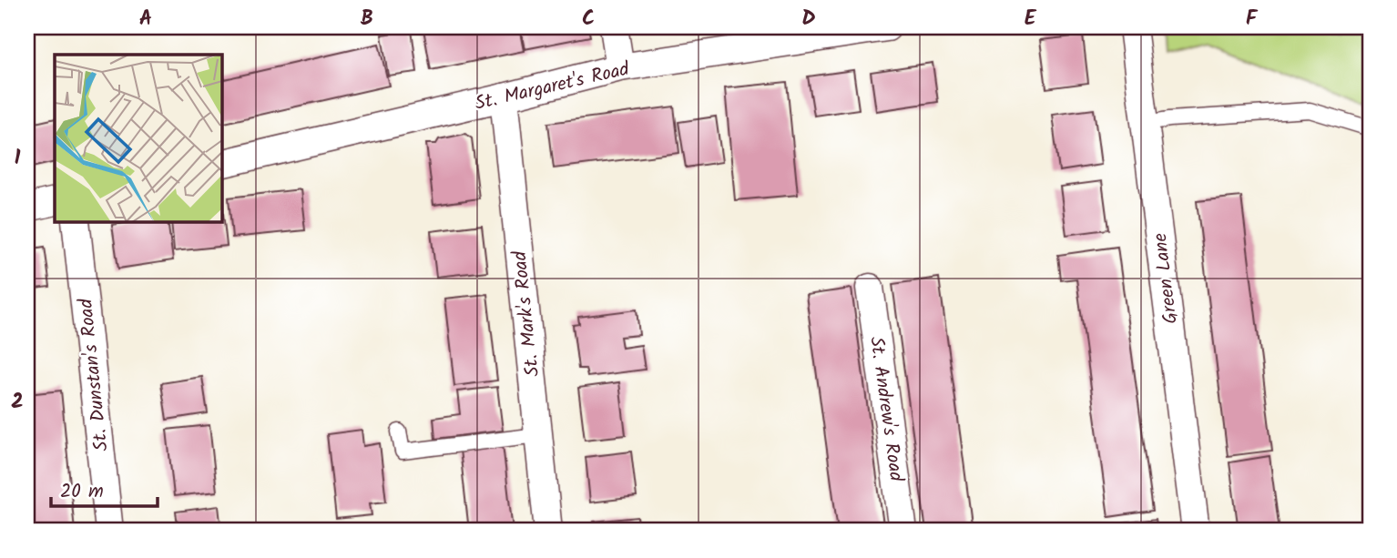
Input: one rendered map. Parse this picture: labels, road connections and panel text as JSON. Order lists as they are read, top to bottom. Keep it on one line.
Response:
{"streets":{"street":["St. Margaret's Road","Green Lane","St. Mark's Road","St. Dunstan's Road","St. Andrew's Road"]},"crossings":[["St. Margaret's Road","St. Mark's Road"]],"scale_bar":"20 m","grid":{"columns":["A","B","C","D","E","F"],"rows":["1","2"]}}
